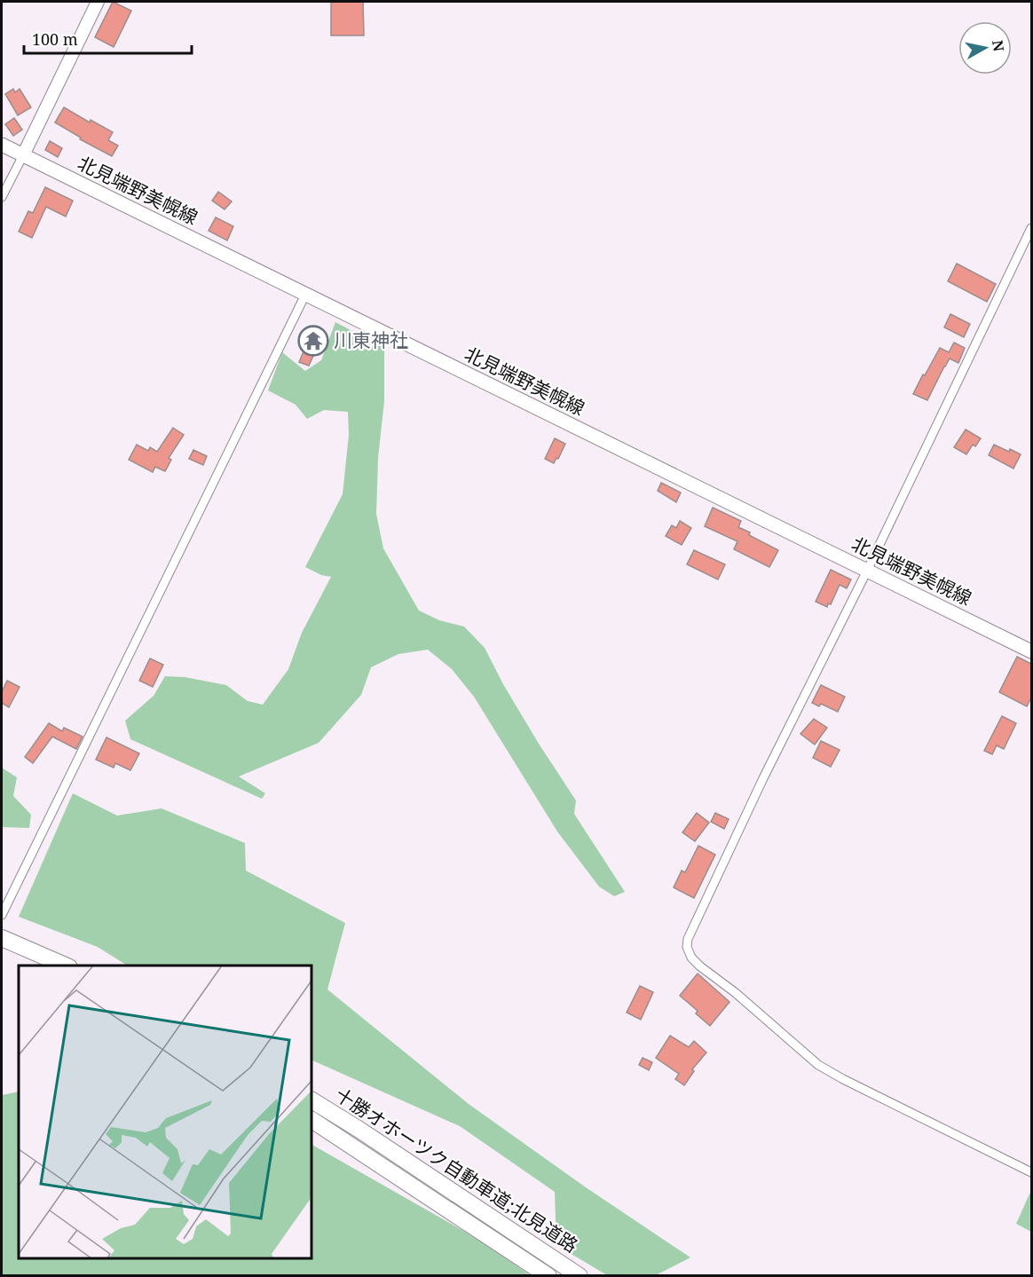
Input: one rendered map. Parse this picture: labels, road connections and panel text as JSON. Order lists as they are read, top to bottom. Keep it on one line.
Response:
{"streets":{"highway":["十勝オホーツク自動車道;北見道路"],"main road":["北見端野美幌線"]},"places":{"temple":["川東神社"]},"scale_bar":"100 m","north":"right"}
